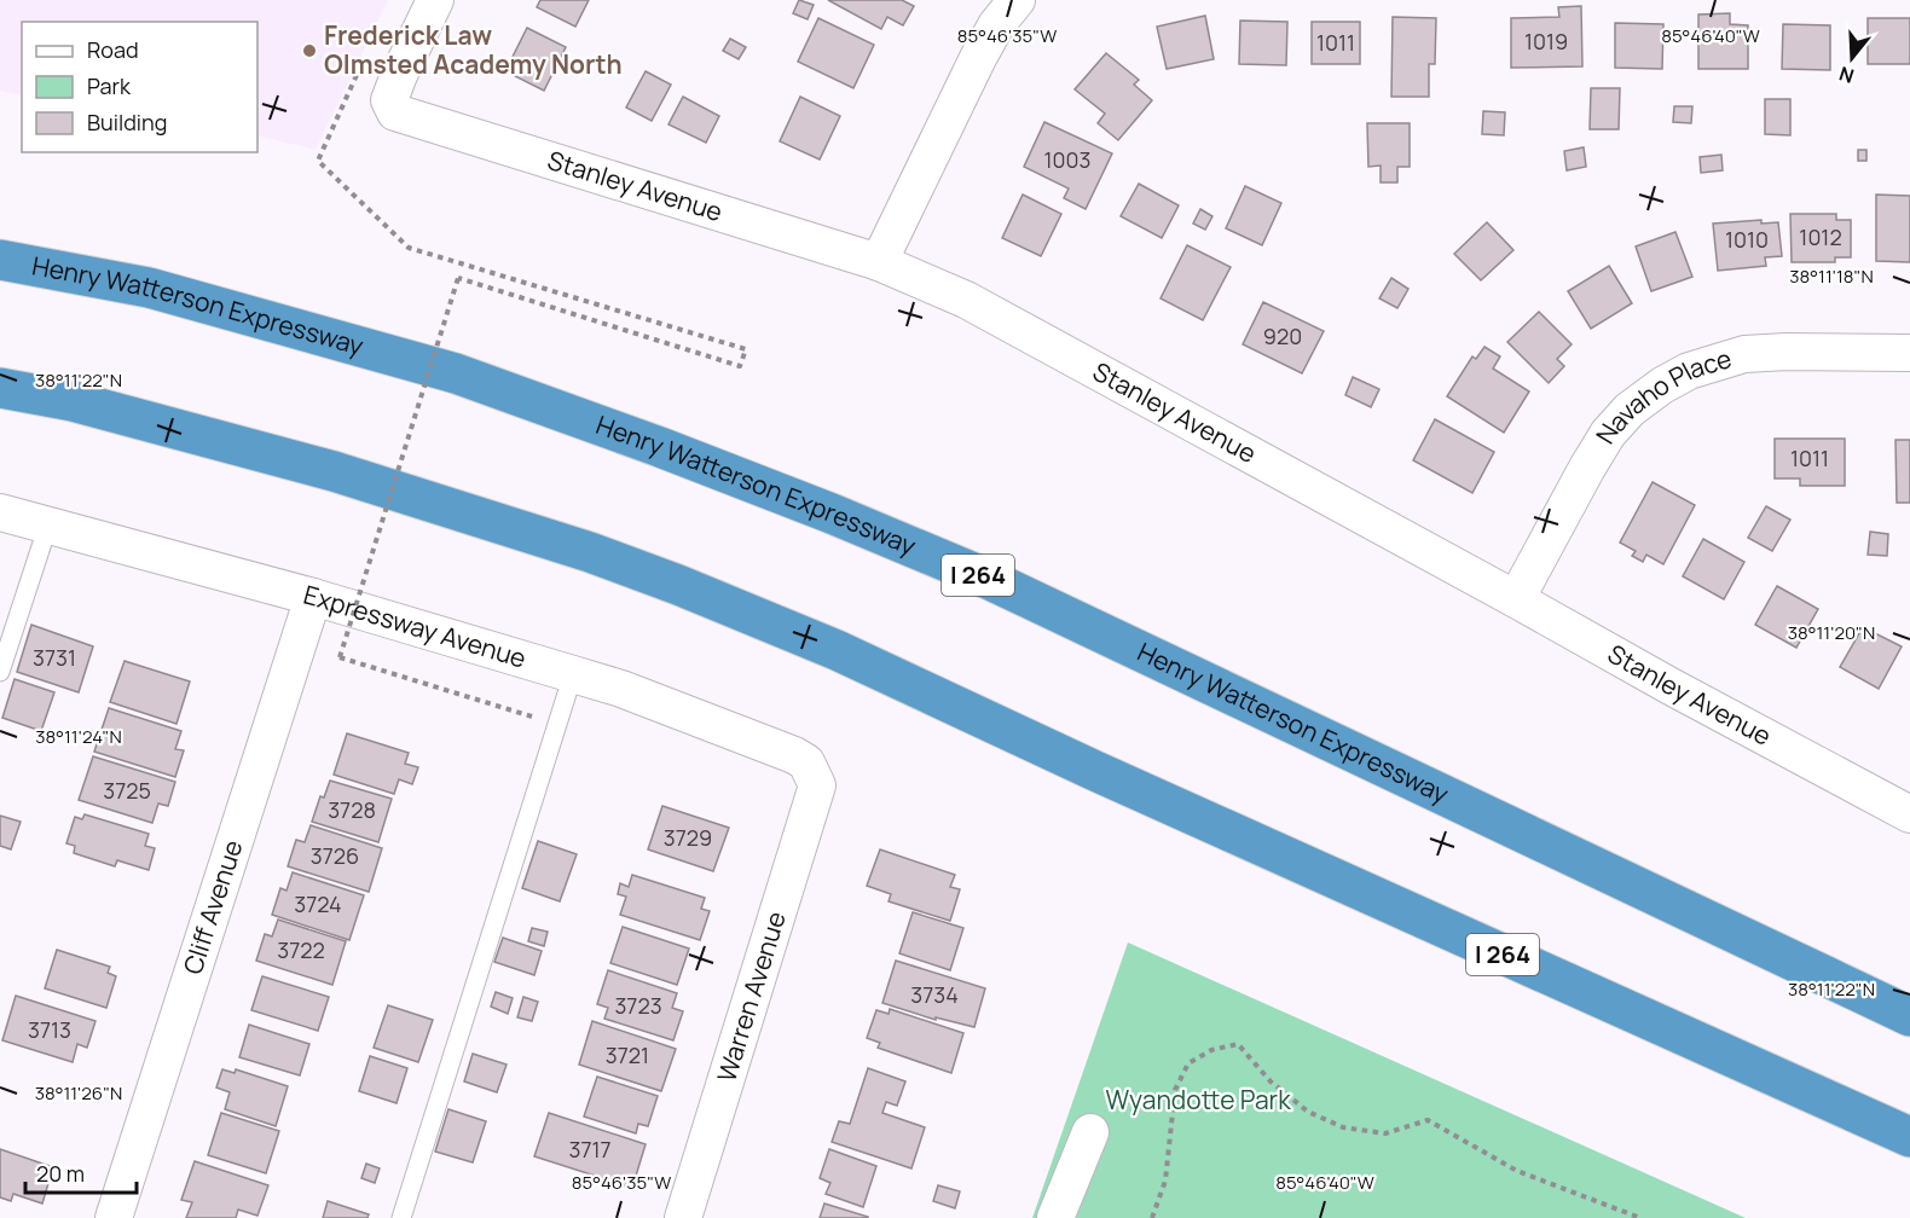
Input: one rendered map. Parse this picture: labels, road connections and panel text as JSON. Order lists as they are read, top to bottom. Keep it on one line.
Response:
{"streets":{"highway":["Henry Watterson Expressway","I 264"],"street":["Stanley Avenue","Navaho Place","Expressway Avenue","Cliff Avenue","Warren Avenue"]},"crossings":[["Stanley Avenue","Navaho Place"],["Expressway Avenue","Cliff Avenue"],["Expressway Avenue","Warren Avenue"]],"parks":["Wyandotte Park"],"places":["Frederick Law Olmsted Academy North"],"house_numbers":["1019","1011","1003","1012","1010","920","1011","3731","3725","3728","3729","3726","3724","3722","3734","3723","3713","3721","3717"],"legend":["Road","Park","Building"],"scale_bar":"20 m","north":"bottom","coordinates":["85°46'35\"W","85°46'40\"W","38°11'18\"N","38°11'22\"N","38°11'20\"N","38°11'24\"N","38°11'26\"N"]}
